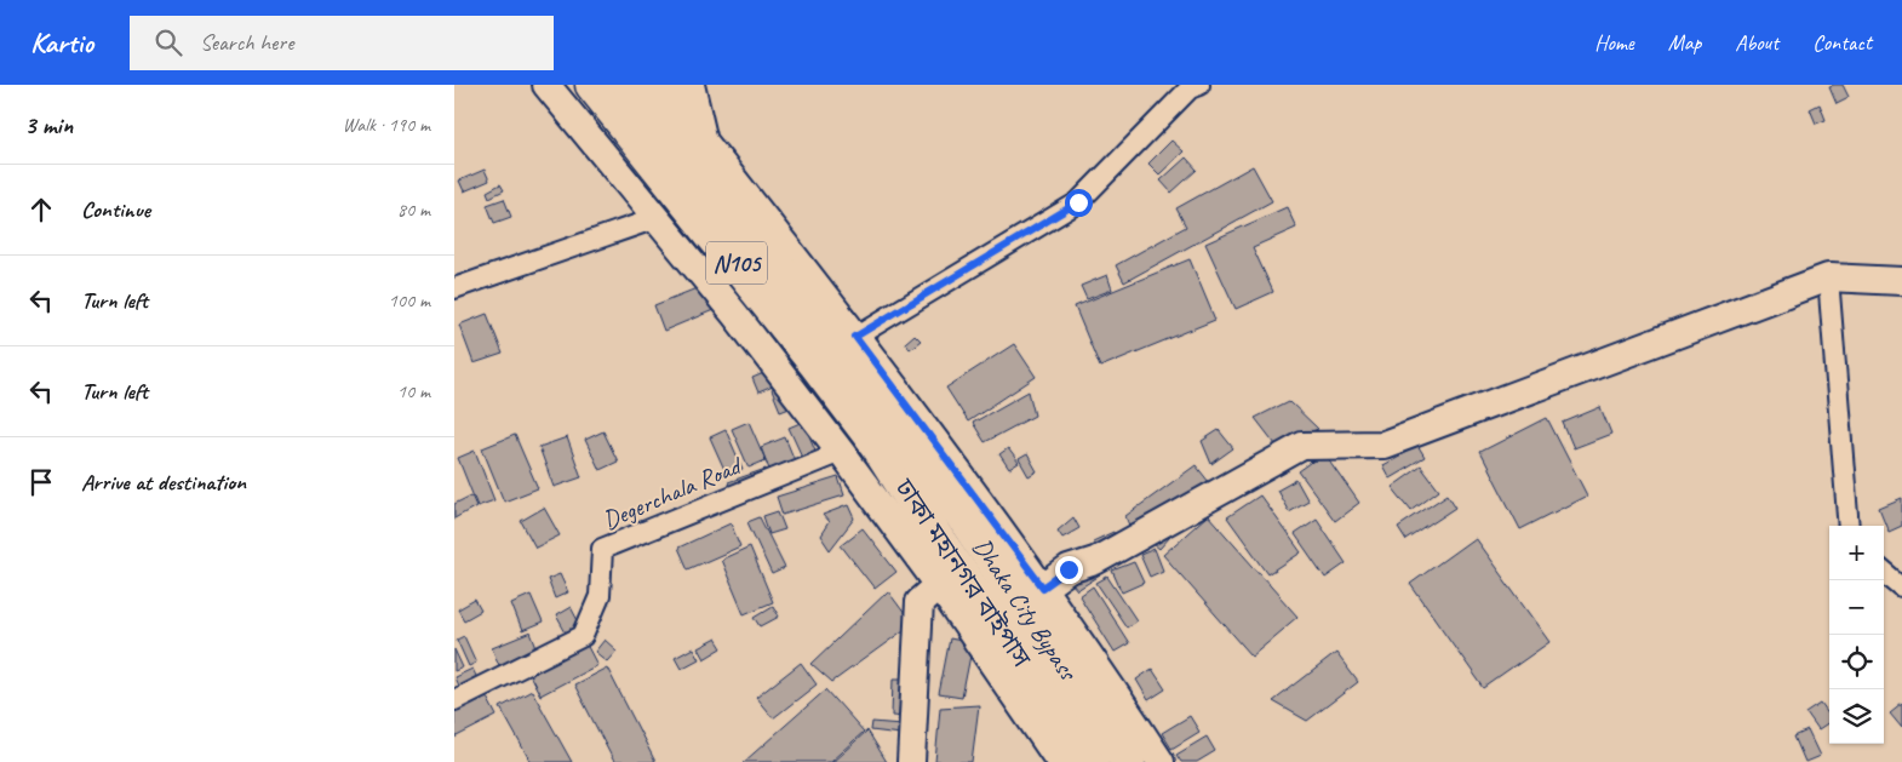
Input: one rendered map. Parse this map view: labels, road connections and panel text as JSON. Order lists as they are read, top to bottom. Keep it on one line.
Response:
{"streets":{"highway":["N105","ঢাকা মহানগর বাইপাস","Dhaka City Bypass"],"street":["Degerchala Road"]},"page":{"header":"Kartio","search":"Search here","nav":["Home","Map","About","Contact"],"heading":["3 min","Walk · 190 m"],"list":[["Continue","80 m"],["Turn left","100 m"],["Turn left","10 m"],"Arrive at destination"],"map_buttons":["+","−"]}}
